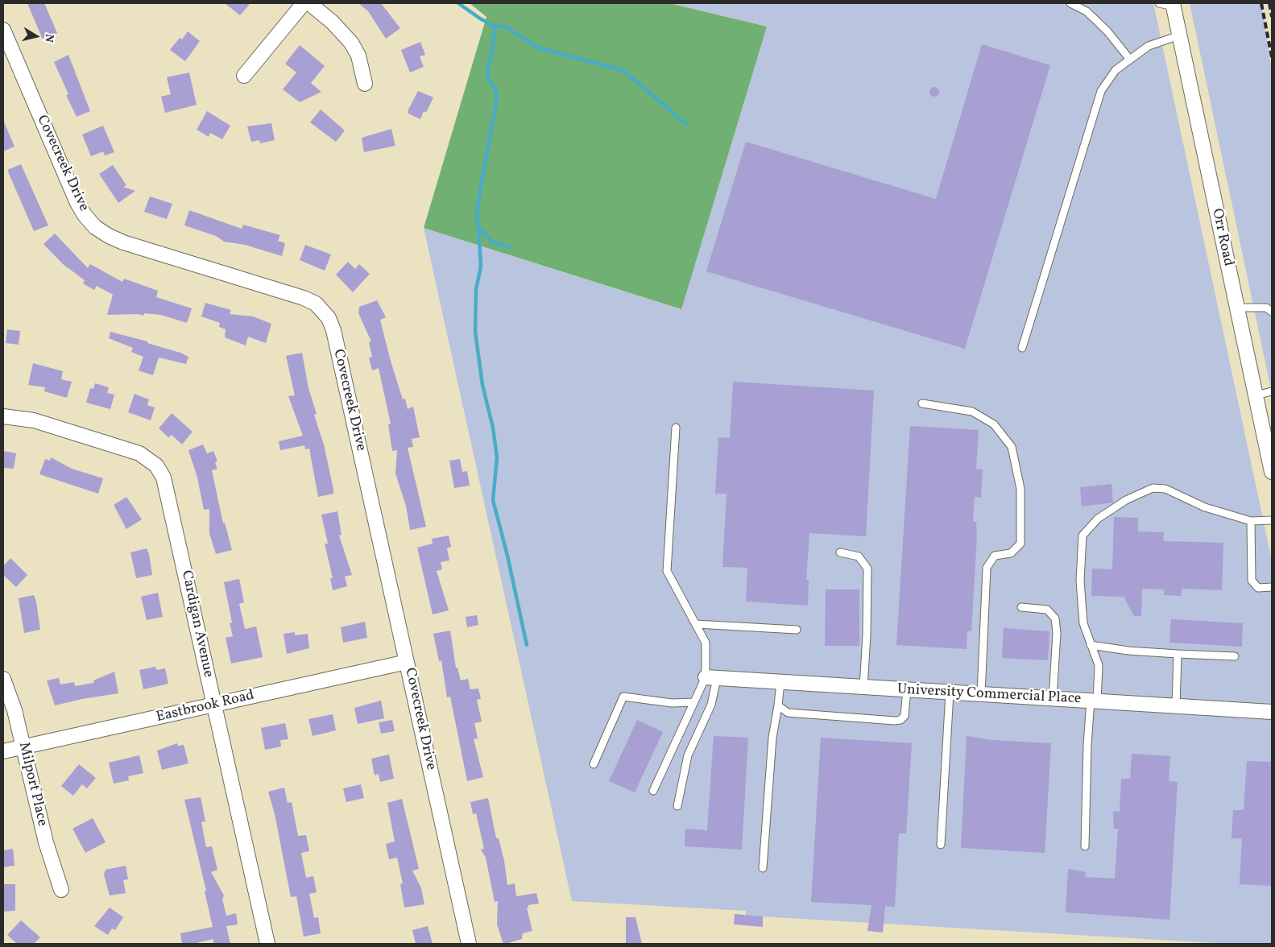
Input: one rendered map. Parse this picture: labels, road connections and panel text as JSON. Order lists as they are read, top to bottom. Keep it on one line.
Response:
{"streets":{"street":["Covecreek Drive","Orr Road","Cardigan Avenue","University Commercial Place","Eastbrook Road","Milport Place"]},"crossings":[["Covecreek Drive","Eastbrook Road"],["Cardigan Avenue","Eastbrook Road"],["Eastbrook Road","Milport Place"]],"north":"right"}
